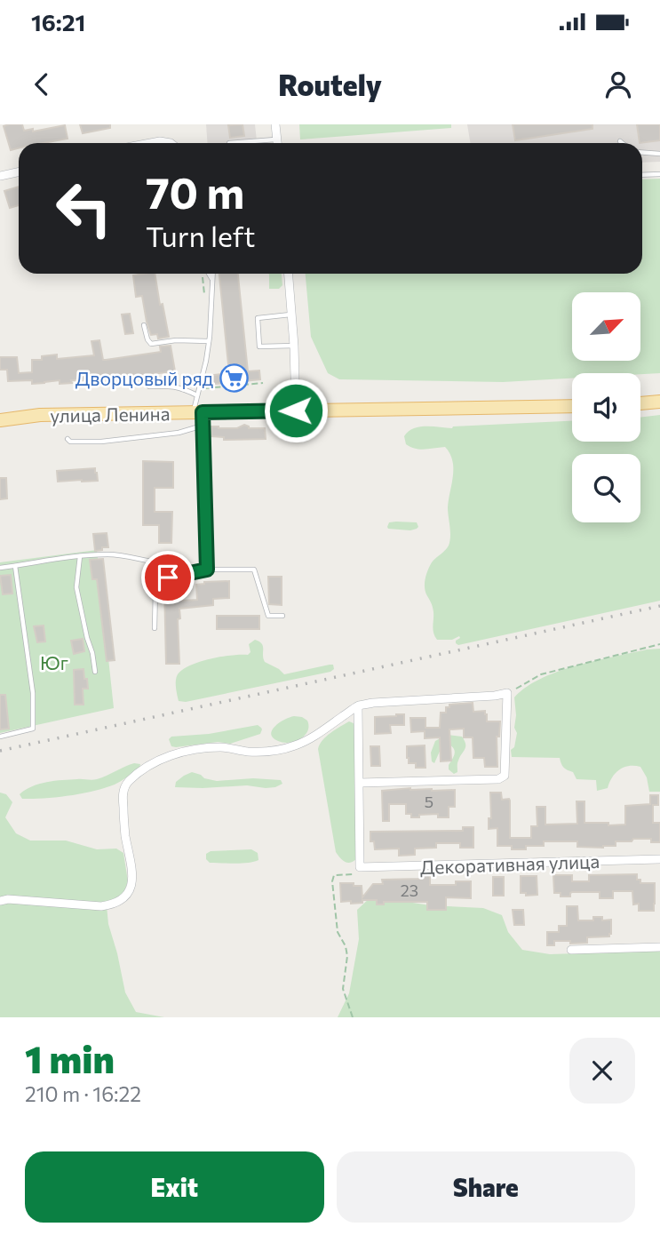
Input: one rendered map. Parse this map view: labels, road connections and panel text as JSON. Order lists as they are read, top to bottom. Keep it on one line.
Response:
{"streets":{"main road":["улица Ленина"],"street":["Декоративная улица"]},"parks":["Юг"],"places":{"supermarket":["Дворцовый ряд"]},"house_numbers":["5","23"],"north":"top right","page":{"status":"16:21","header":"Routely","turn":["70 m","Turn left"],"heading":["1 min","210 m · 16:22"],"buttons":["Exit","Share"]}}
